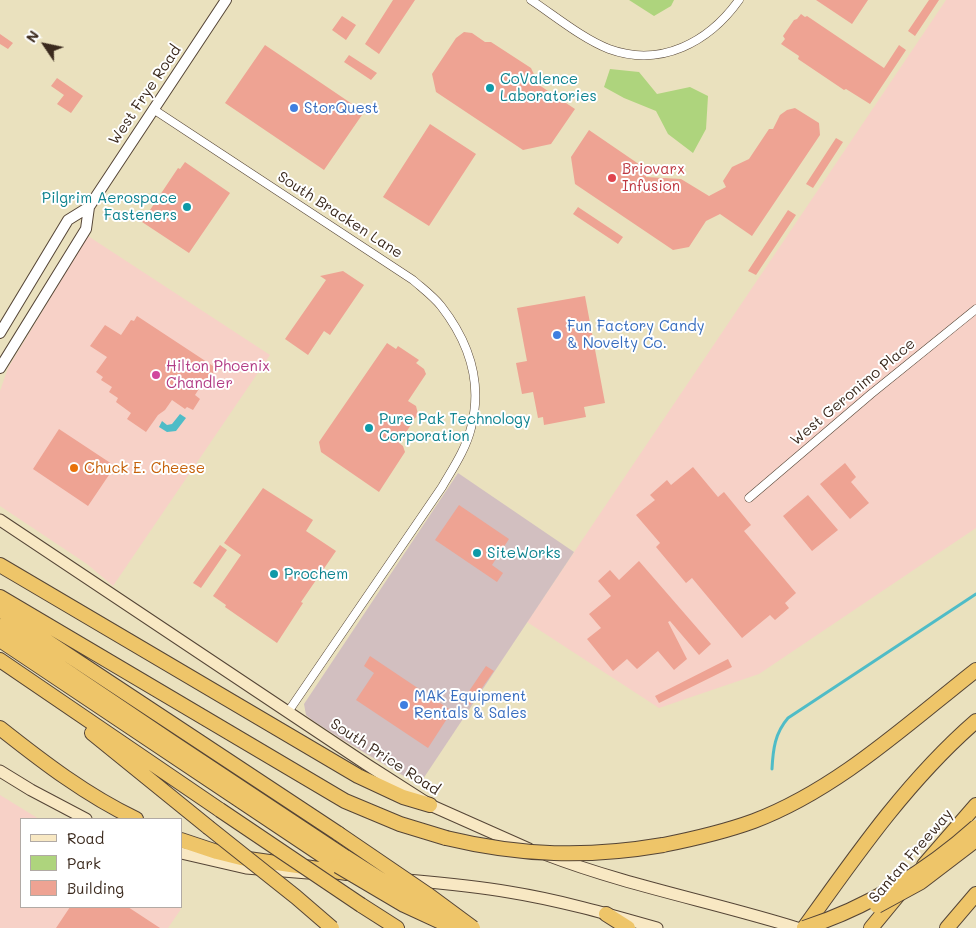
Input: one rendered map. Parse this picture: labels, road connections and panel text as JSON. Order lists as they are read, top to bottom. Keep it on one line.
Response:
{"streets":{"highway":["Santan Freeway"],"main road":["South Price Road"],"street":["West Frye Road","South Bracken Lane","West Geronimo Place"]},"crossings":[["West Frye Road","South Bracken Lane"],["South Bracken Lane","South Price Road"]],"places":["CoValence Laboratories","StorQuest","Briovarx Infusion","Pilgrim Aerospace Fasteners","Fun Factory Candy & Novelty Co.","Hilton Phoenix Chandler","Pure Pak Technology Corporation","Chuck E. Cheese","SiteWorks","Prochem","MAK Equipment Rentals & Sales"],"legend":["Road","Park","Building"],"north":"top left"}
